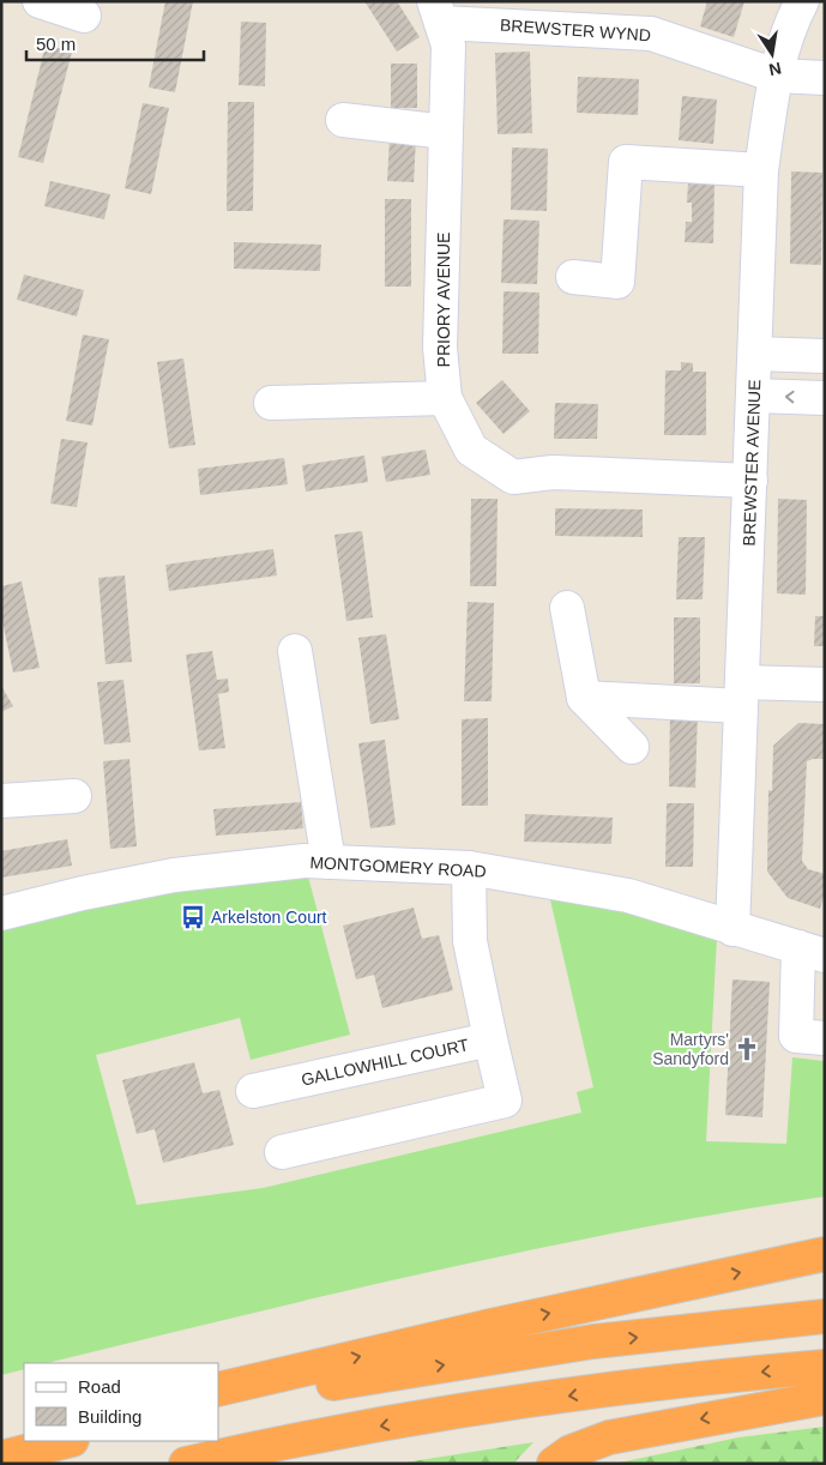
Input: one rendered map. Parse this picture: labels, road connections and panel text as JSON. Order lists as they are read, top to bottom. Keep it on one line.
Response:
{"streets":{"street":["BREWSTER WYND","PRIORY AVENUE","BREWSTER AVENUE","MONTGOMERY ROAD","GALLOWHILL COURT"]},"crossings":[["BREWSTER WYND","PRIORY AVENUE"],["BREWSTER WYND","BREWSTER AVENUE"],["PRIORY AVENUE","BREWSTER AVENUE"],["BREWSTER AVENUE","MONTGOMERY ROAD"],["MONTGOMERY ROAD","GALLOWHILL COURT"]],"places":{"bus stop":["Arkelston Court"],"church":["Martyrs' Sandyford"]},"legend":["Road","Building"],"scale_bar":"50 m","north":"bottom"}
